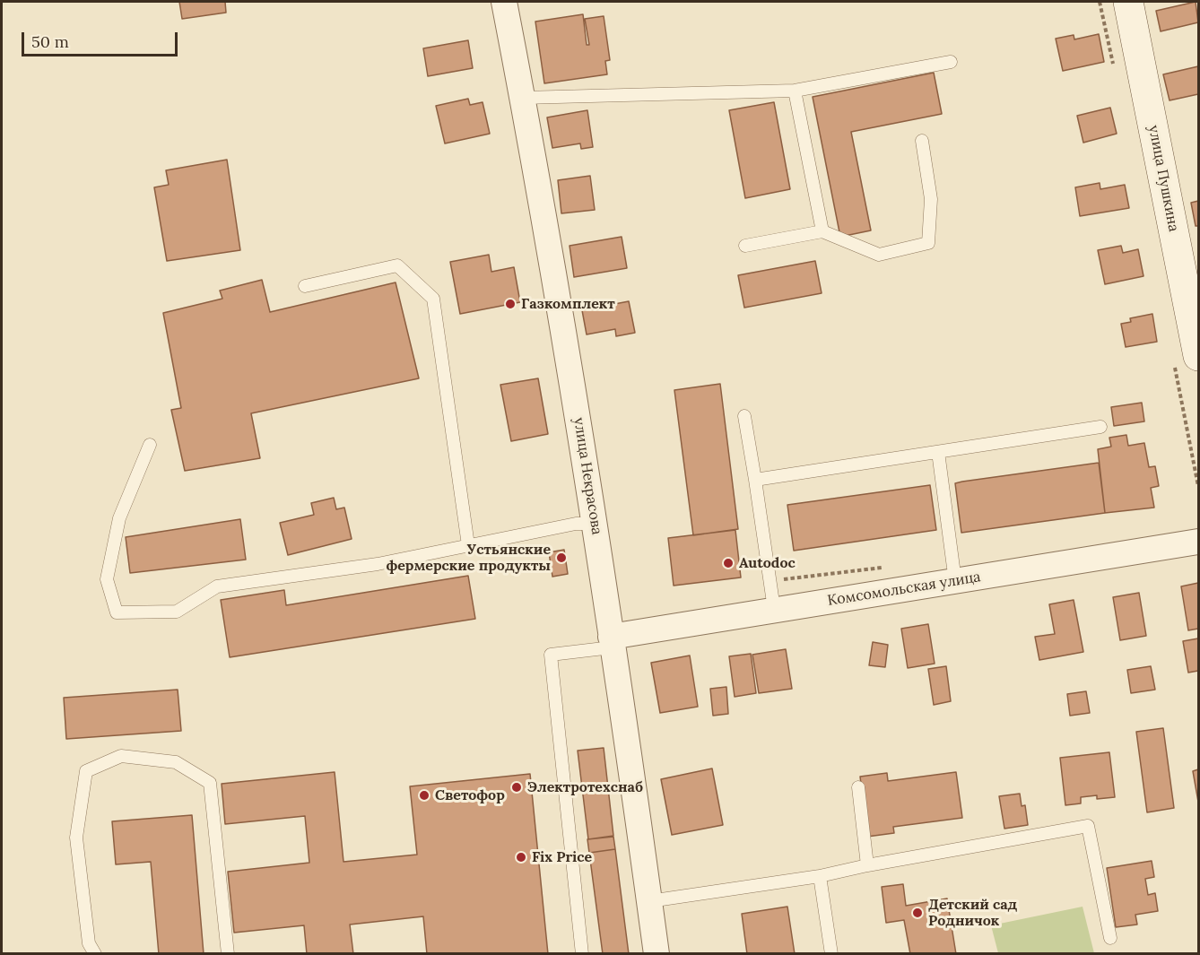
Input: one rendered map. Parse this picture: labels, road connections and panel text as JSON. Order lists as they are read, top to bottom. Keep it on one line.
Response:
{"streets":{"main road":["улица Пушкина"],"street":["улица Некрасова","Комсомольская улица"]},"crossings":[["улица Некрасова","Комсомольская улица"]],"places":["Газкомплект","Устьянские фермерские продукты","Autodoc","Электротехснаб","Светофор","Fix Price","Детский сад Родничок"],"scale_bar":"50 m"}
